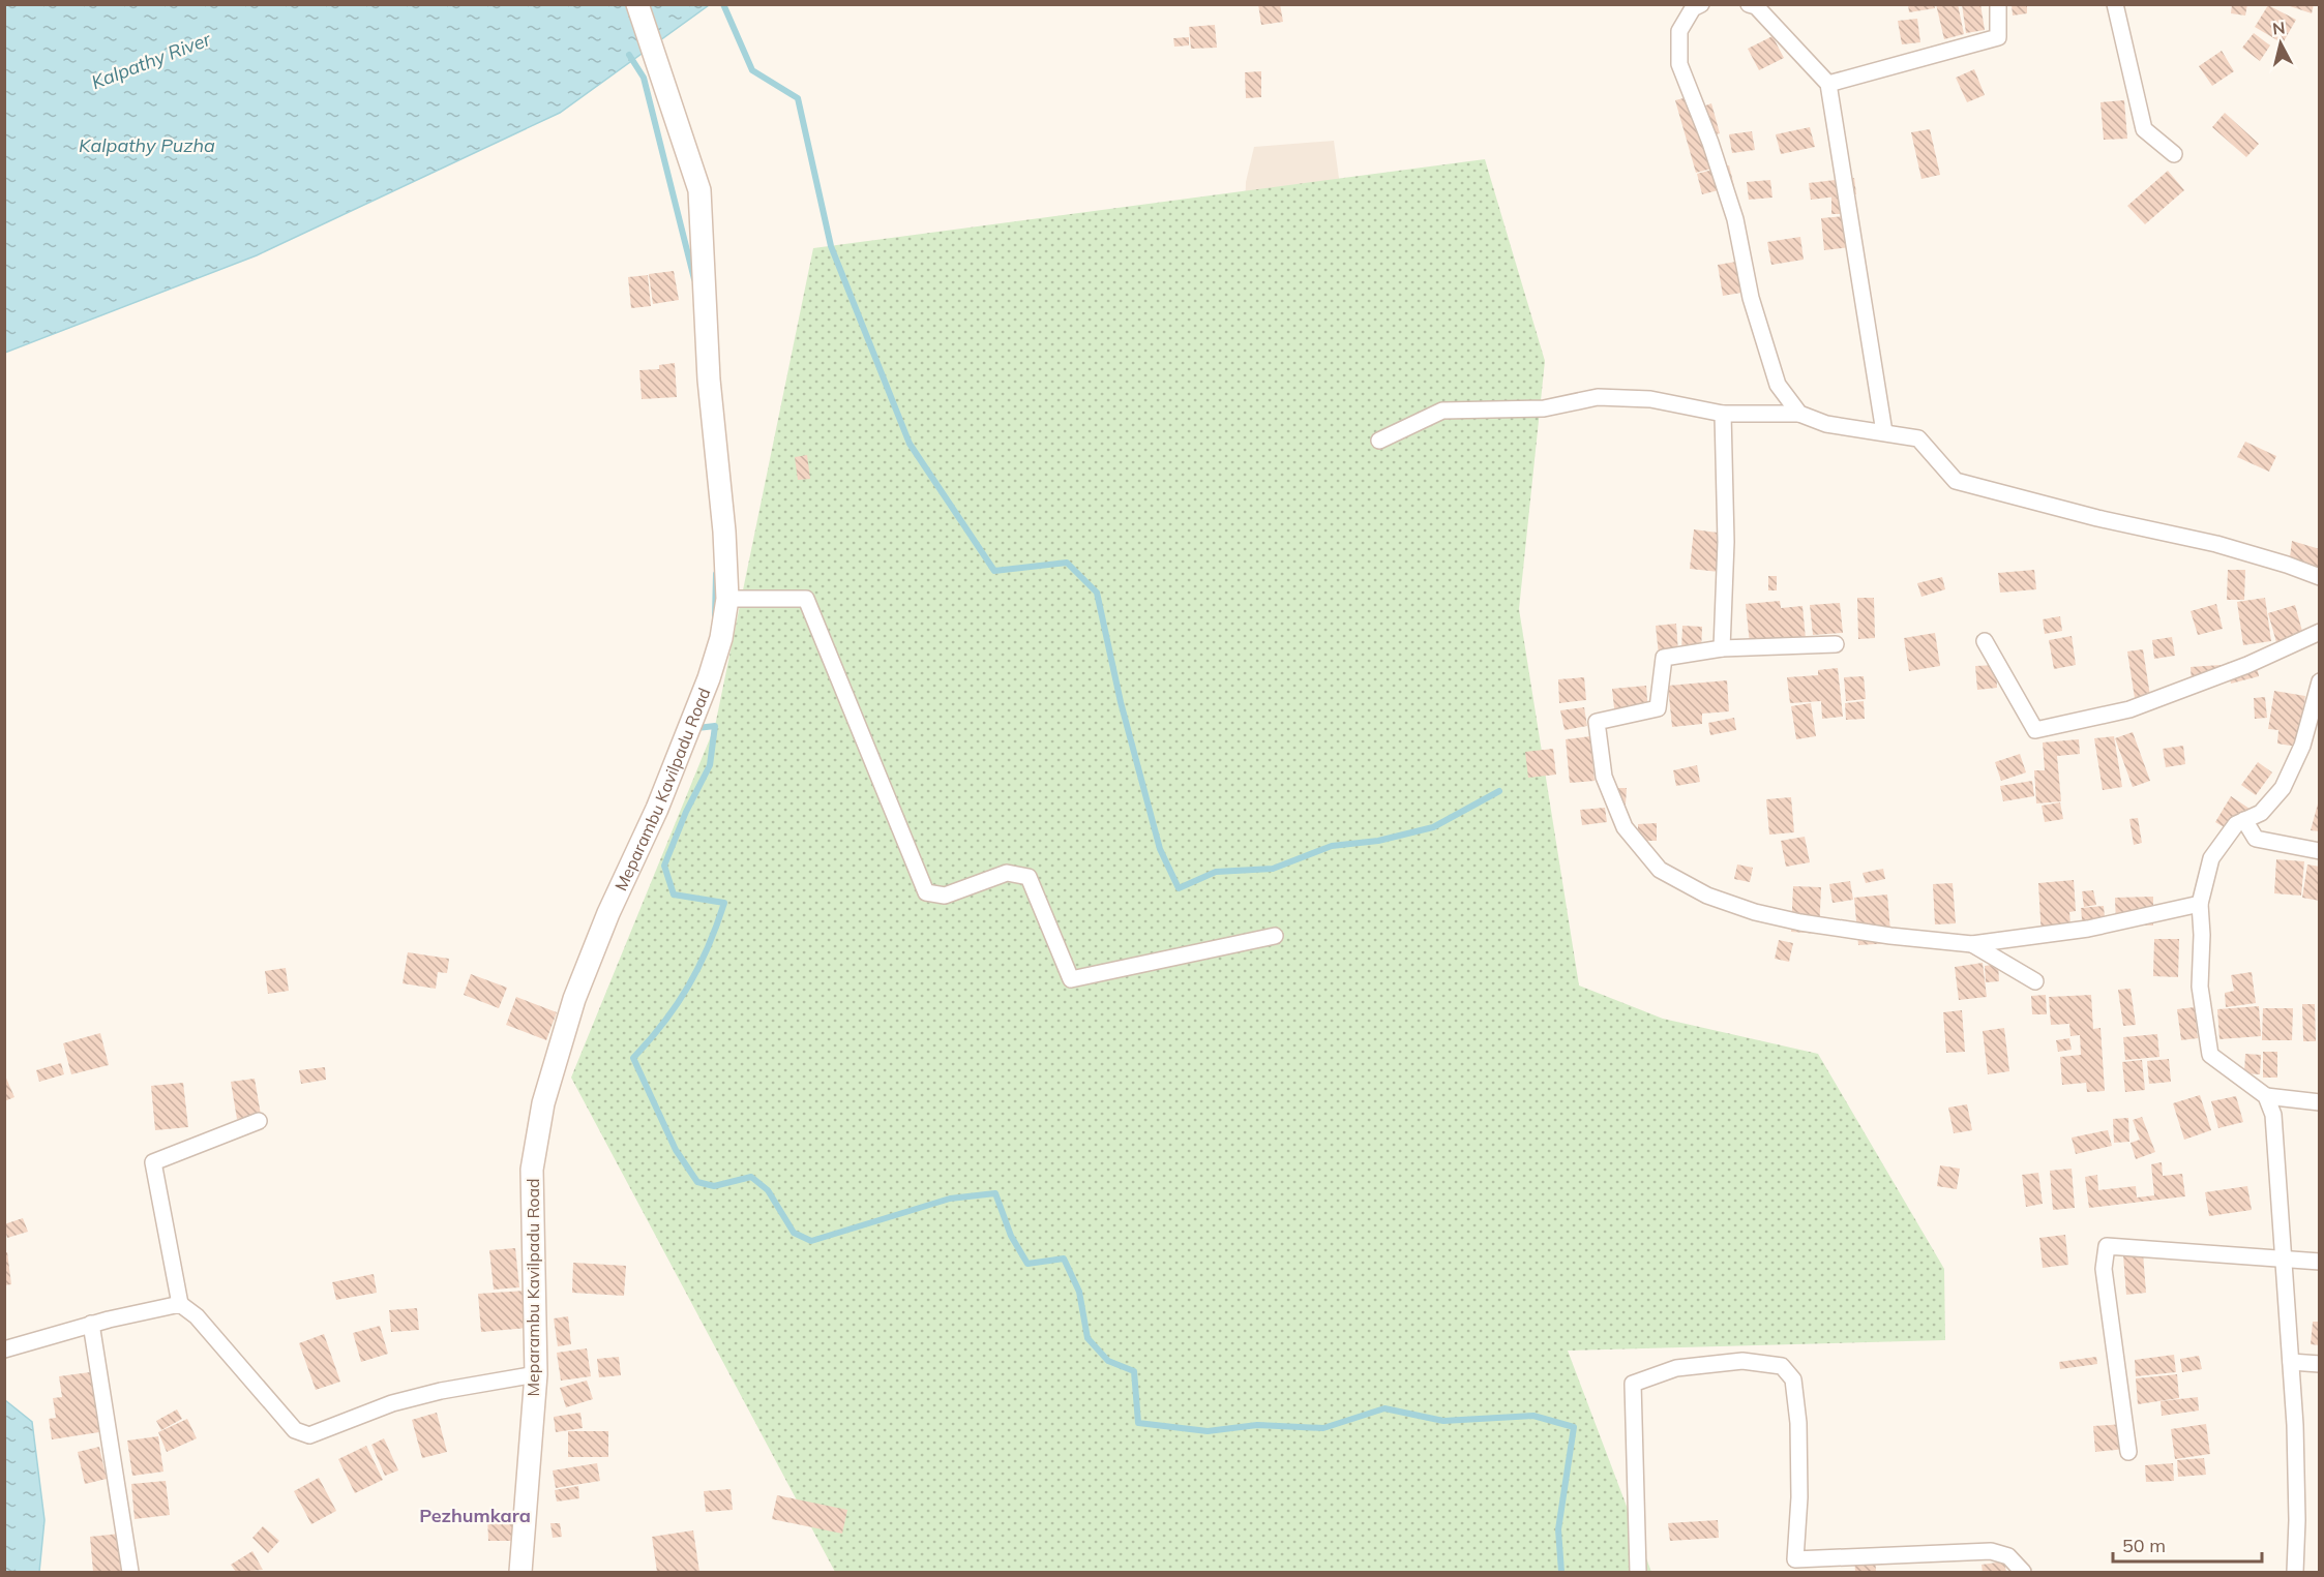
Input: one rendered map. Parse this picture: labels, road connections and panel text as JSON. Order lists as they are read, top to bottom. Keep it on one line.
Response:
{"streets":{"main road":["Meparambu Kavilpadu Road"]},"districts":["Pezhumkara"],"water":["Kalpathy River","Kalpathy Puzha"],"scale_bar":"50 m","north":"top"}
